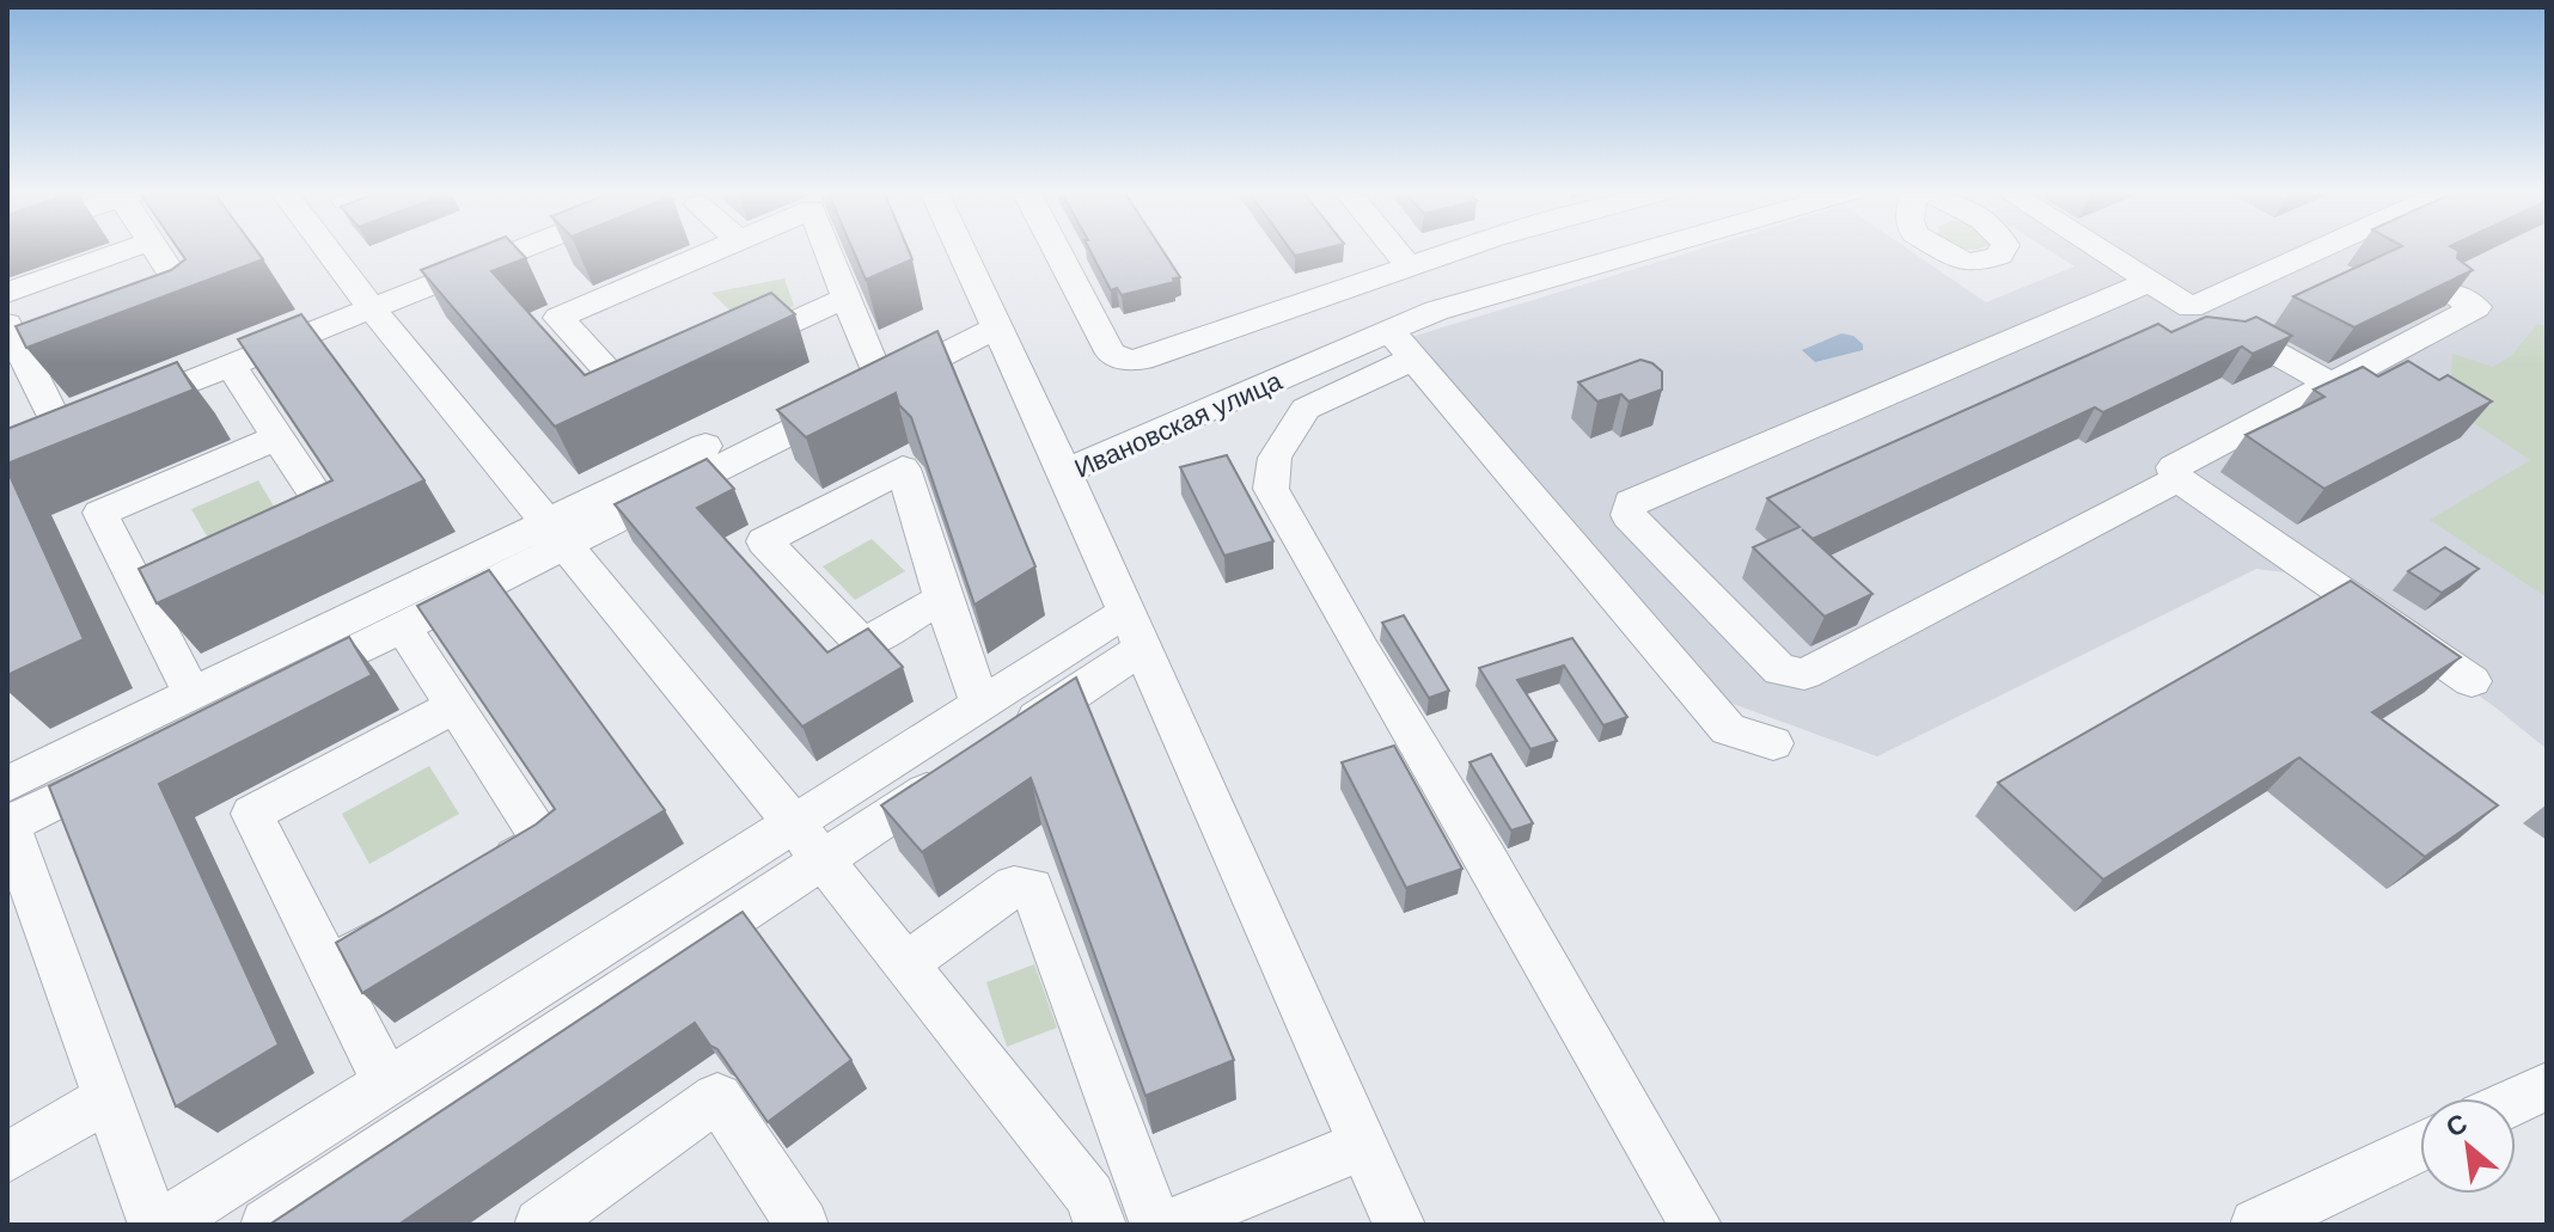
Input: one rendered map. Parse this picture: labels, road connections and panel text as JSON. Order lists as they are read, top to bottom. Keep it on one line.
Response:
{"streets":{"street":["Ивановская улица"]},"north":"top left"}
